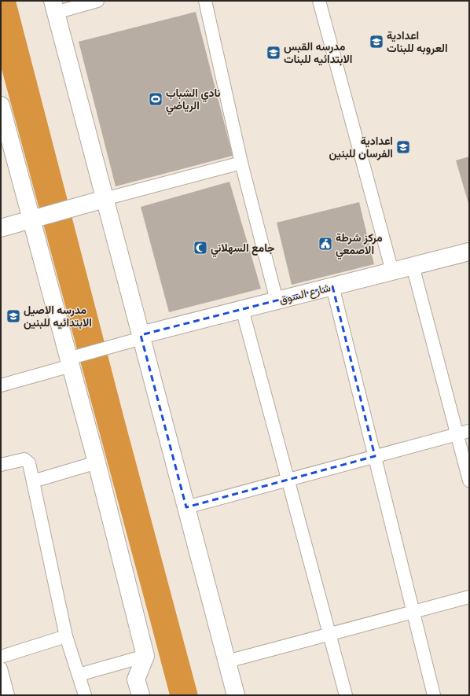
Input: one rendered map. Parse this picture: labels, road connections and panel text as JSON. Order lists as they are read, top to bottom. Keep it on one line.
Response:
{"streets":{"street":["شارع السوق"]},"places":{"school or university":["اعدادية العروبه للبنات","مدرسه القبس الابتدائيه للبنات","اعدادية الفرسان للبنين","مدرسه الاصيل الابتدائيه للبنين"],"sports":["نادي الشباب الرياضي"],"public building":["مركز شرطة الاصمعي"],"mosque":["جامع السهلاني"]}}
